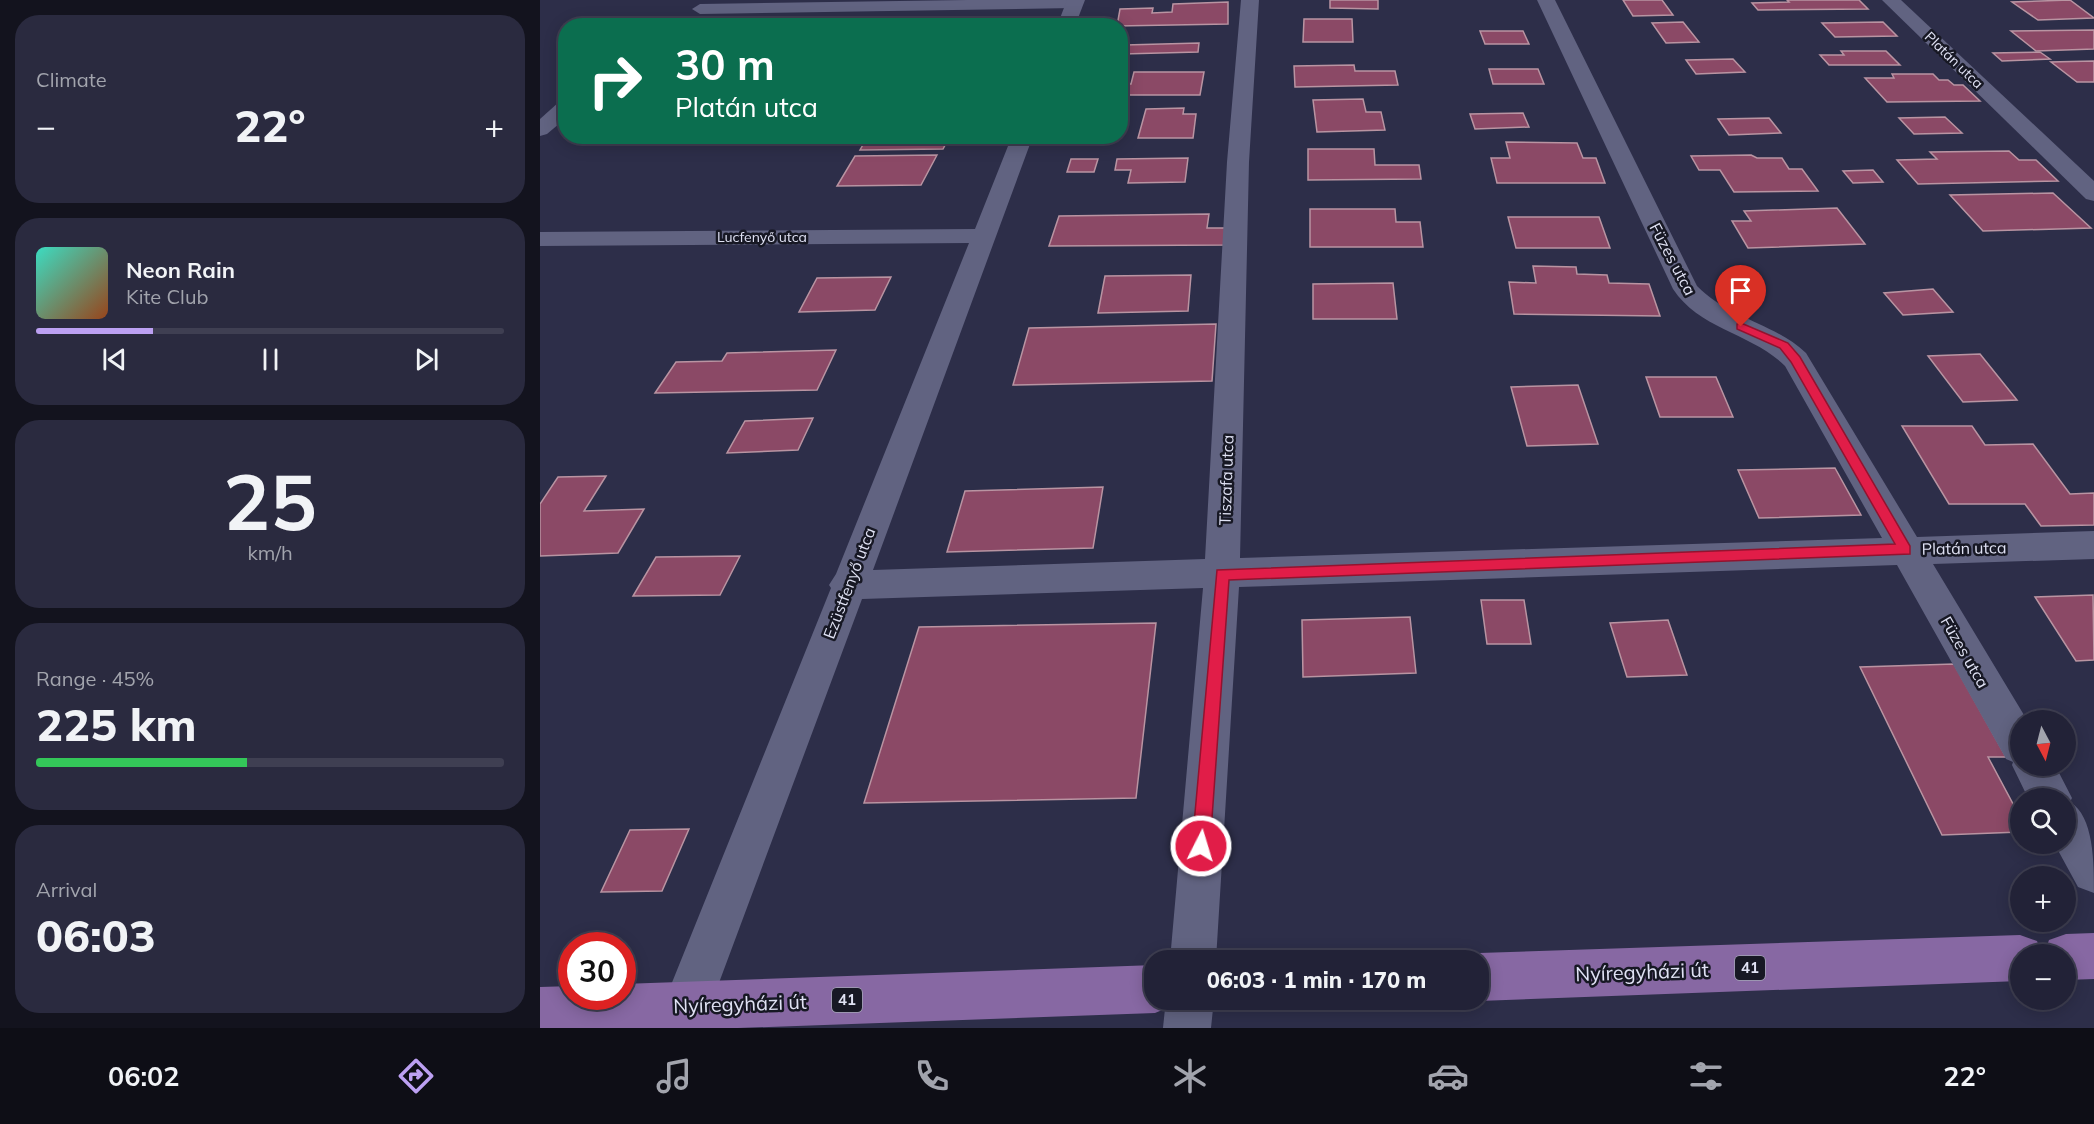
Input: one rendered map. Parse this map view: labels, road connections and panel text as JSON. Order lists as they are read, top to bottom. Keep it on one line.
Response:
{"streets":{"main road":["41","Nyíregyházi út"],"street":["Platán utca","Lucfenyő utca","Füzes utca","Tiszafa utca","Ezüstfenyő utca"]},"crossings":[["Platán utca","Füzes utca"],["Platán utca","Tiszafa utca"],["Platán utca","Ezüstfenyő utca"],["Lucfenyő utca","Ezüstfenyő utca"],["Ezüstfenyő utca","Nyíregyházi út"]],"north":"bottom","page":{"tile":["Climate",["25","km/h"],["Range · 45%","225 km"],["Arrival","06:03"]],"turn":["30 m","Platán utca"],"heat":["−","22°","+"],"song":["Neon Rain","Kite Club"],"map_buttons":["+","−"],"limit":"30","trip":"06:03 · 1 min · 170 m","tabs":["06:02","22°"]}}
